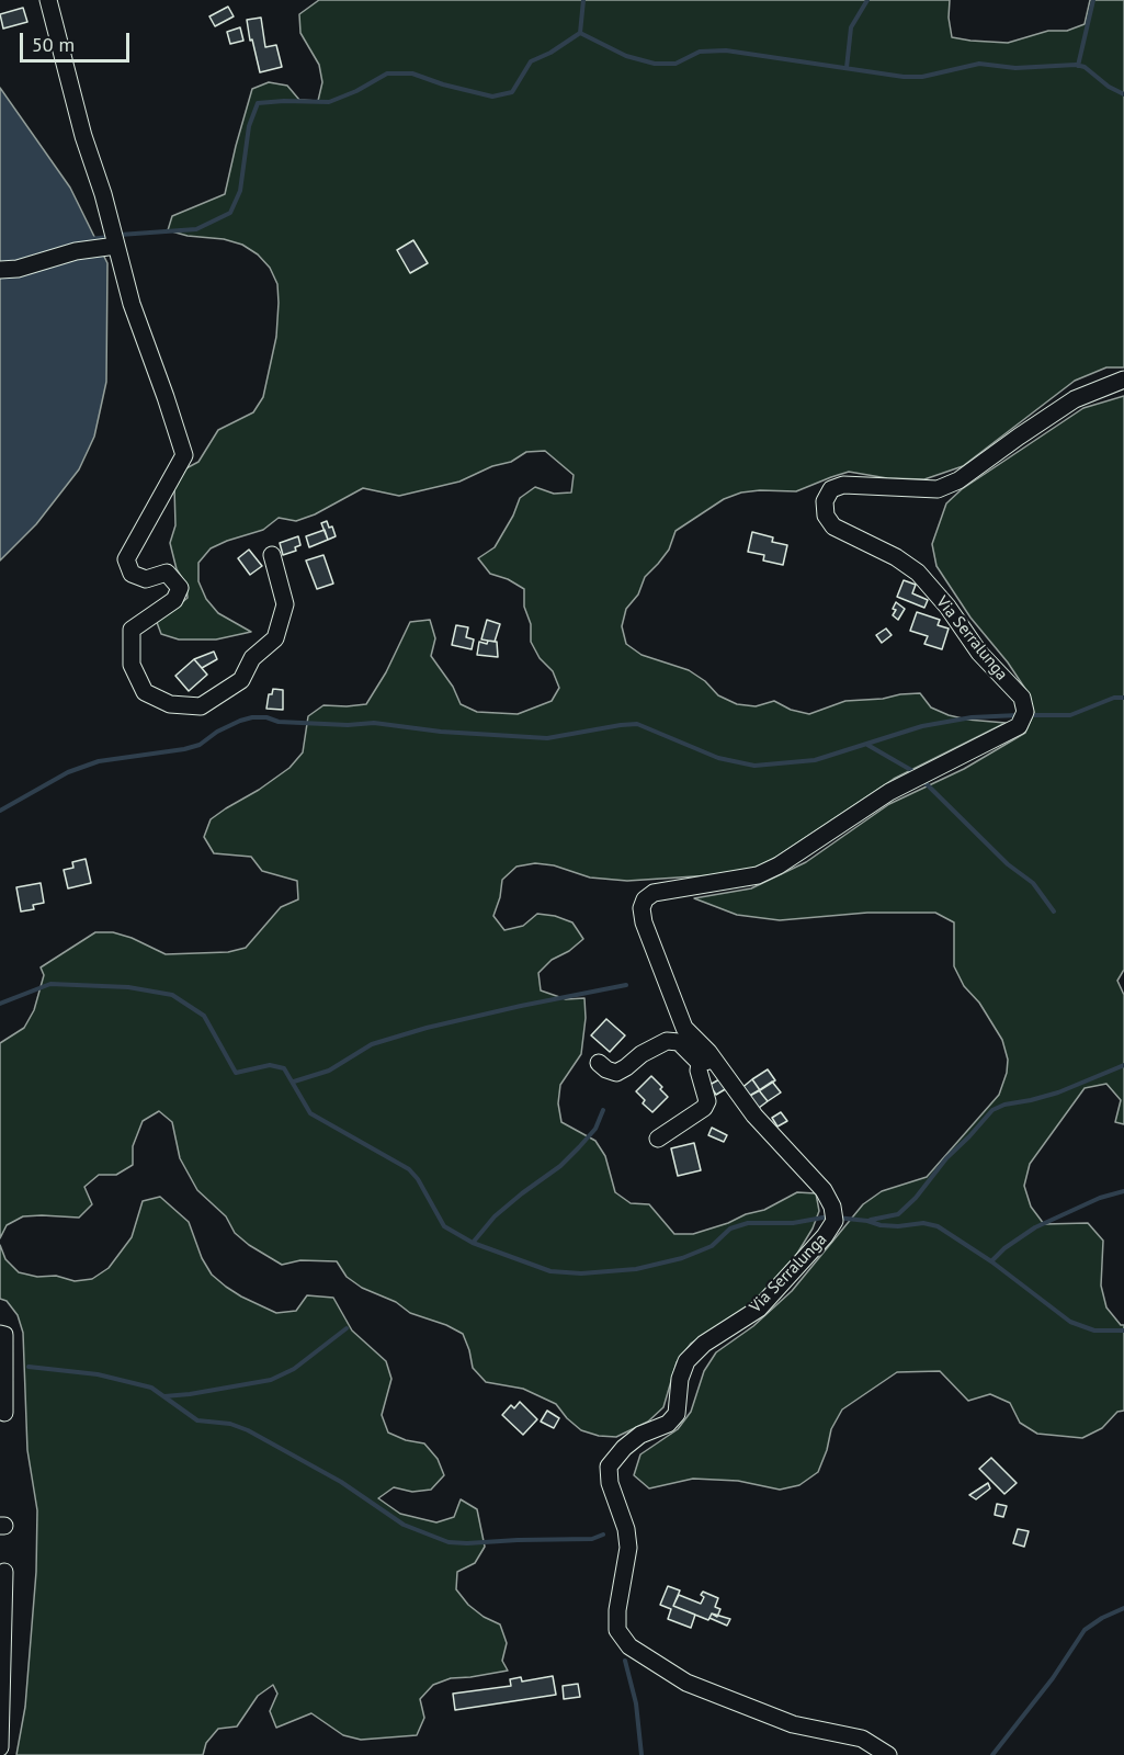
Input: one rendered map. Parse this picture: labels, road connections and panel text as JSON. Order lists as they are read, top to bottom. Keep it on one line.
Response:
{"streets":{"street":["Via Serralunga"]},"scale_bar":"50 m"}
